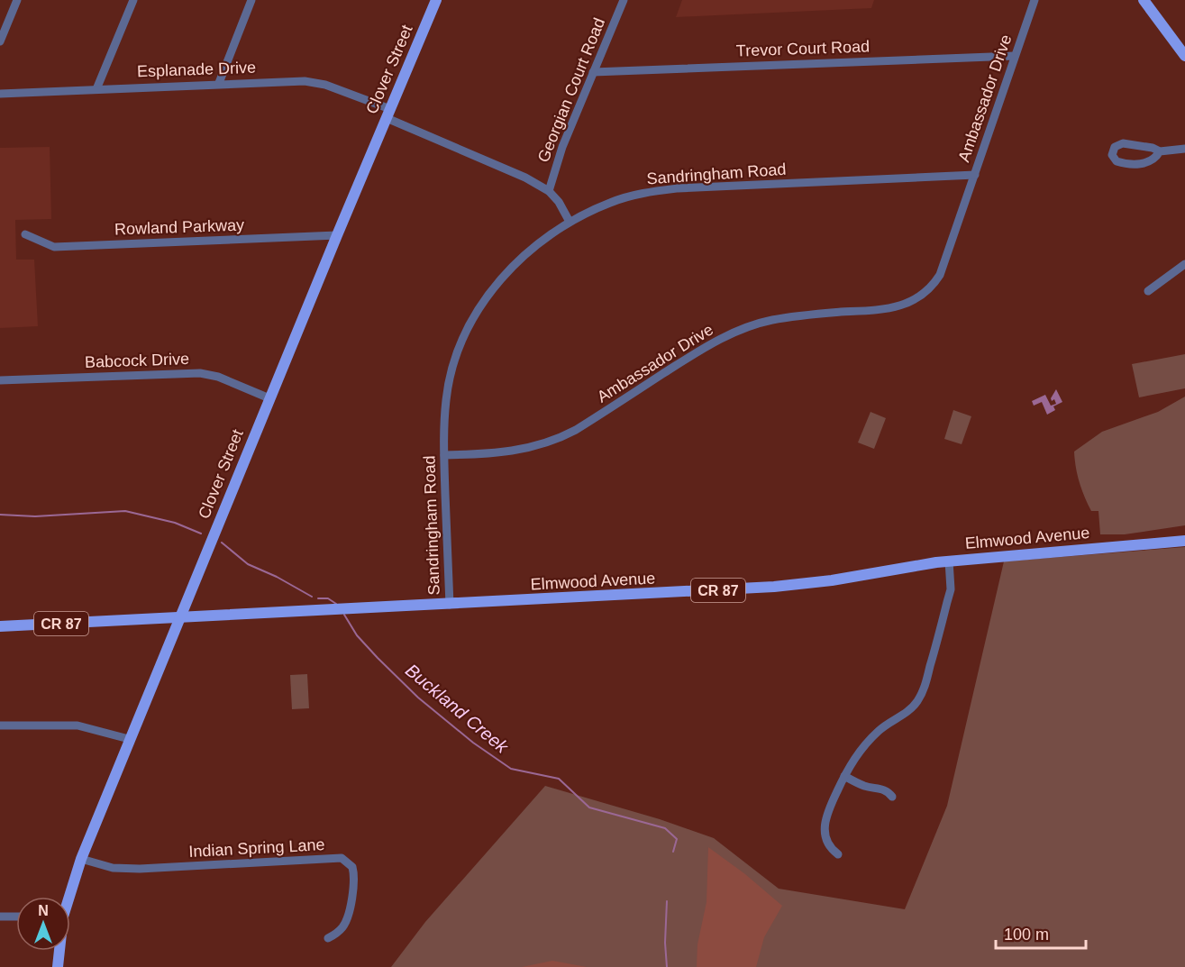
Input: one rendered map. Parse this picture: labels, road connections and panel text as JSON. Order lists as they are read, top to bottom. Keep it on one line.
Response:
{"streets":{"main road":["Clover Street","Elmwood Avenue","CR 87"],"street":["Trevor Court Road","Esplanade Drive","Georgian Court Road","Ambassador Drive","Sandringham Road","Rowland Parkway","Babcock Drive","Indian Spring Lane"]},"crossings":[["Trevor Court Road","Georgian Court Road"],["Trevor Court Road","Ambassador Drive"],["Esplanade Drive","Clover Street"],["Esplanade Drive","Georgian Court Road"],["Esplanade Drive","Sandringham Road"],["Clover Street","Rowland Parkway"],["Clover Street","Babcock Drive"],["Clover Street","Elmwood Avenue"],["Clover Street","Indian Spring Lane"],["Ambassador Drive","Sandringham Road"],["Sandringham Road","Elmwood Avenue"]],"water":["Buckland Creek"],"scale_bar":"100 m","north":"top"}
